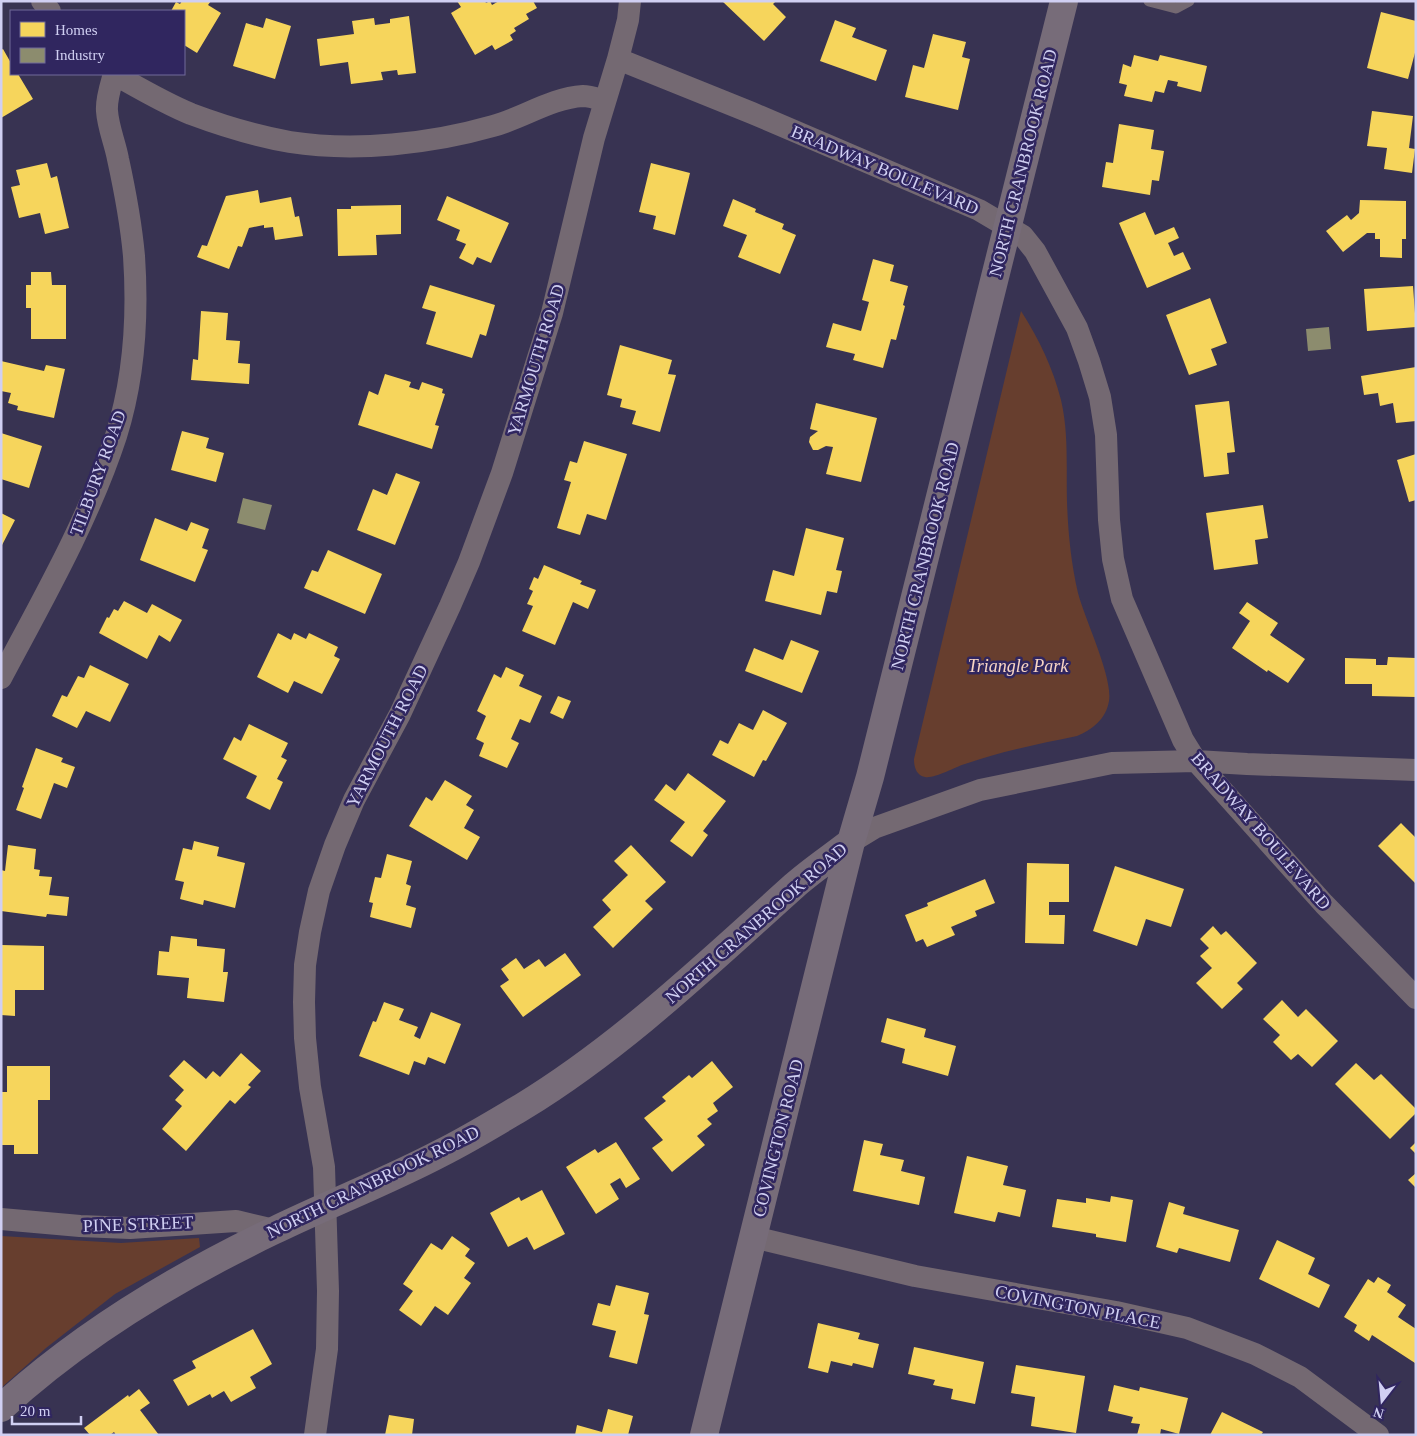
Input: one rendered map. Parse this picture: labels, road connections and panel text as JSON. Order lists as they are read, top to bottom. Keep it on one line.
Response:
{"streets":{"street":["NORTH CRANBROOK ROAD","BRADWAY BOULEVARD","YARMOUTH ROAD","TILBURY ROAD","COVINGTON ROAD","PINE STREET","COVINGTON PLACE"]},"crossings":[["NORTH CRANBROOK ROAD","BRADWAY BOULEVARD"],["NORTH CRANBROOK ROAD","YARMOUTH ROAD"],["NORTH CRANBROOK ROAD","COVINGTON ROAD"],["NORTH CRANBROOK ROAD","PINE STREET"],["BRADWAY BOULEVARD","YARMOUTH ROAD"],["COVINGTON ROAD","COVINGTON PLACE"]],"parks":["Triangle Park"],"legend":["Homes","Industry"],"scale_bar":"20 m","north":"bottom"}
